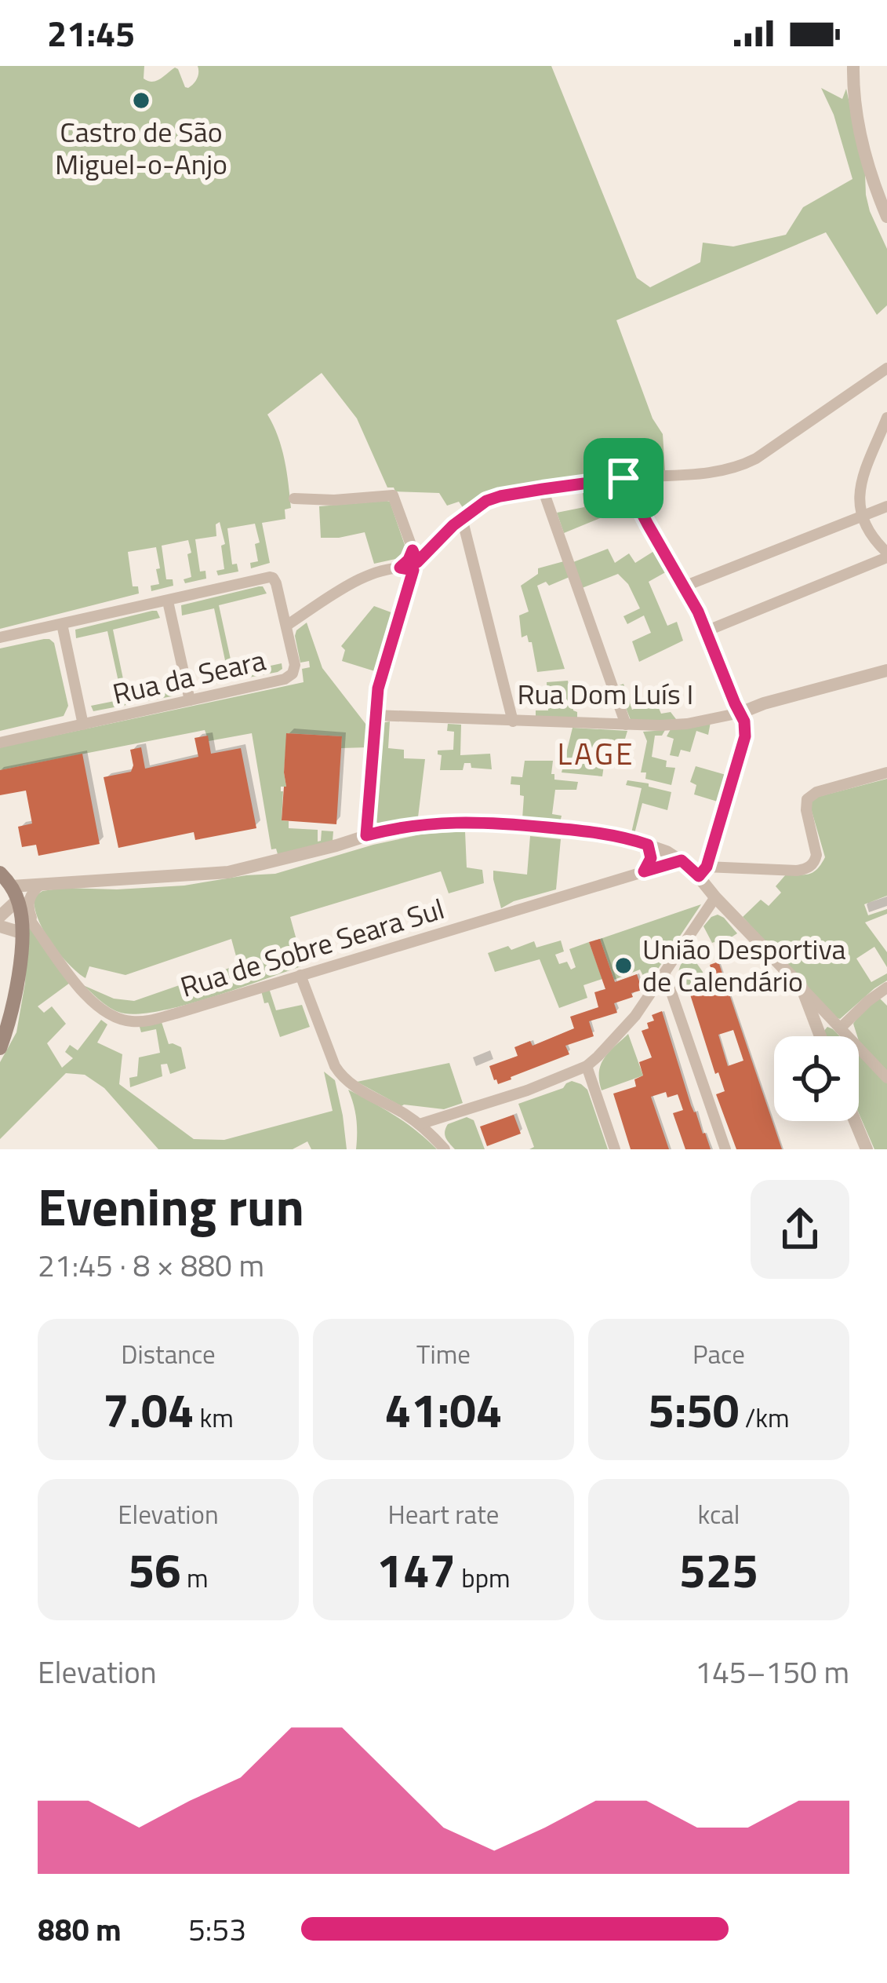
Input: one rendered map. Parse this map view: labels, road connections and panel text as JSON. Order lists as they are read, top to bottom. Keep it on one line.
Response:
{"streets":{"street":["Rua da Seara","Rua Dom Luís I","Rua de Sobre Seara Sul"]},"districts":["LAGE"],"places":["Castro de São Miguel-o-Anjo","União Desportiva de Calendário"],"page":{"status":"21:45","heading":["Evening run","21:45 · 8 × 880 m"],"stats":[["Distance","7.04 km"],["Time","41:04"],["Pace","5:50 /km"],["Elevation","56 m"],["Heart rate","147 bpm"],["kcal","525"]],"chart":["Elevation","145–150 m"],"list":[{"name":"880 m","note":"5:53"}]}}
